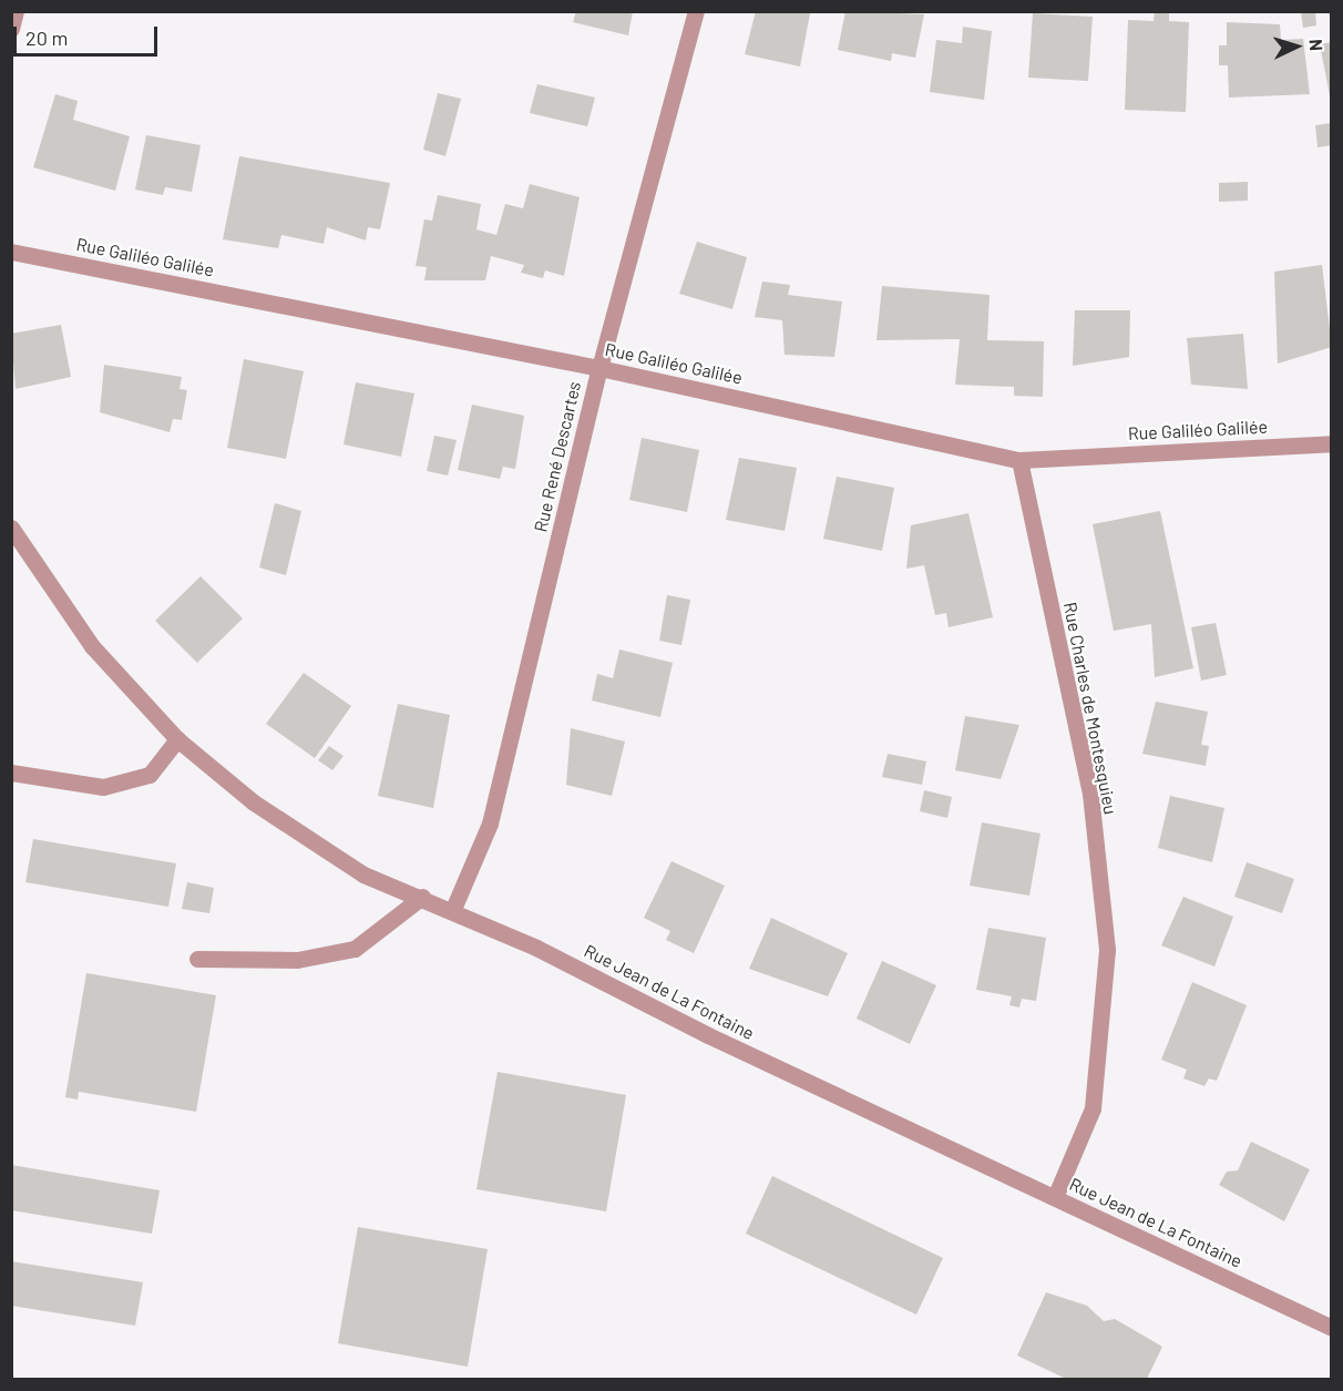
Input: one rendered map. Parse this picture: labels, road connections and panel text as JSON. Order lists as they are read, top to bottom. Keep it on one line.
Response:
{"streets":{"street":["Rue Galiléo Galilée","Rue René Descartes","Rue Charles de Montesquieu","Rue Jean de La Fontaine"]},"crossings":[["Rue Galiléo Galilée","Rue René Descartes"],["Rue Galiléo Galilée","Rue Charles de Montesquieu"],["Rue René Descartes","Rue Jean de La Fontaine"],["Rue Charles de Montesquieu","Rue Jean de La Fontaine"]],"scale_bar":"20 m","north":"right"}
